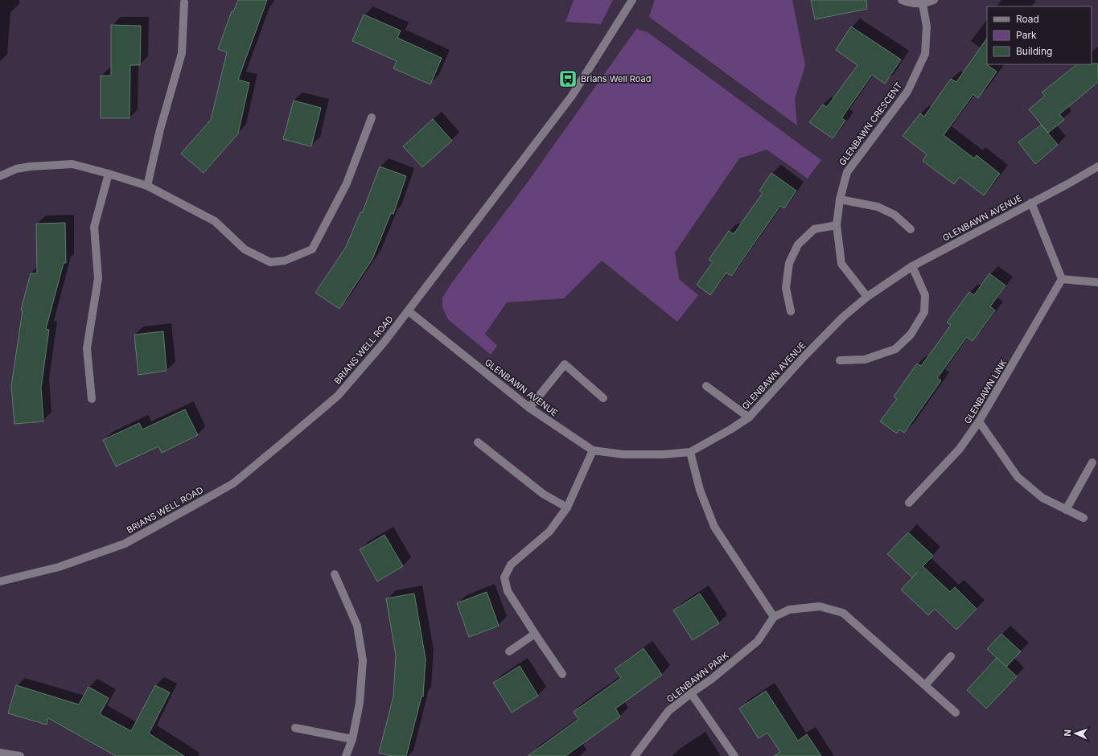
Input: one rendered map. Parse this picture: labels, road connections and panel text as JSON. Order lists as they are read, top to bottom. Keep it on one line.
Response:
{"streets":{"street":["GLENBAWN CRESCENT","GLENBAWN AVENUE","BRIANS WELL ROAD","GLENBAWN LINK","GLENBAWN PARK"]},"crossings":[["GLENBAWN CRESCENT","GLENBAWN AVENUE"],["GLENBAWN AVENUE","BRIANS WELL ROAD"]],"places":{"bus stop":["Brians Well Road"]},"legend":["Road","Park","Building"],"north":"left"}
